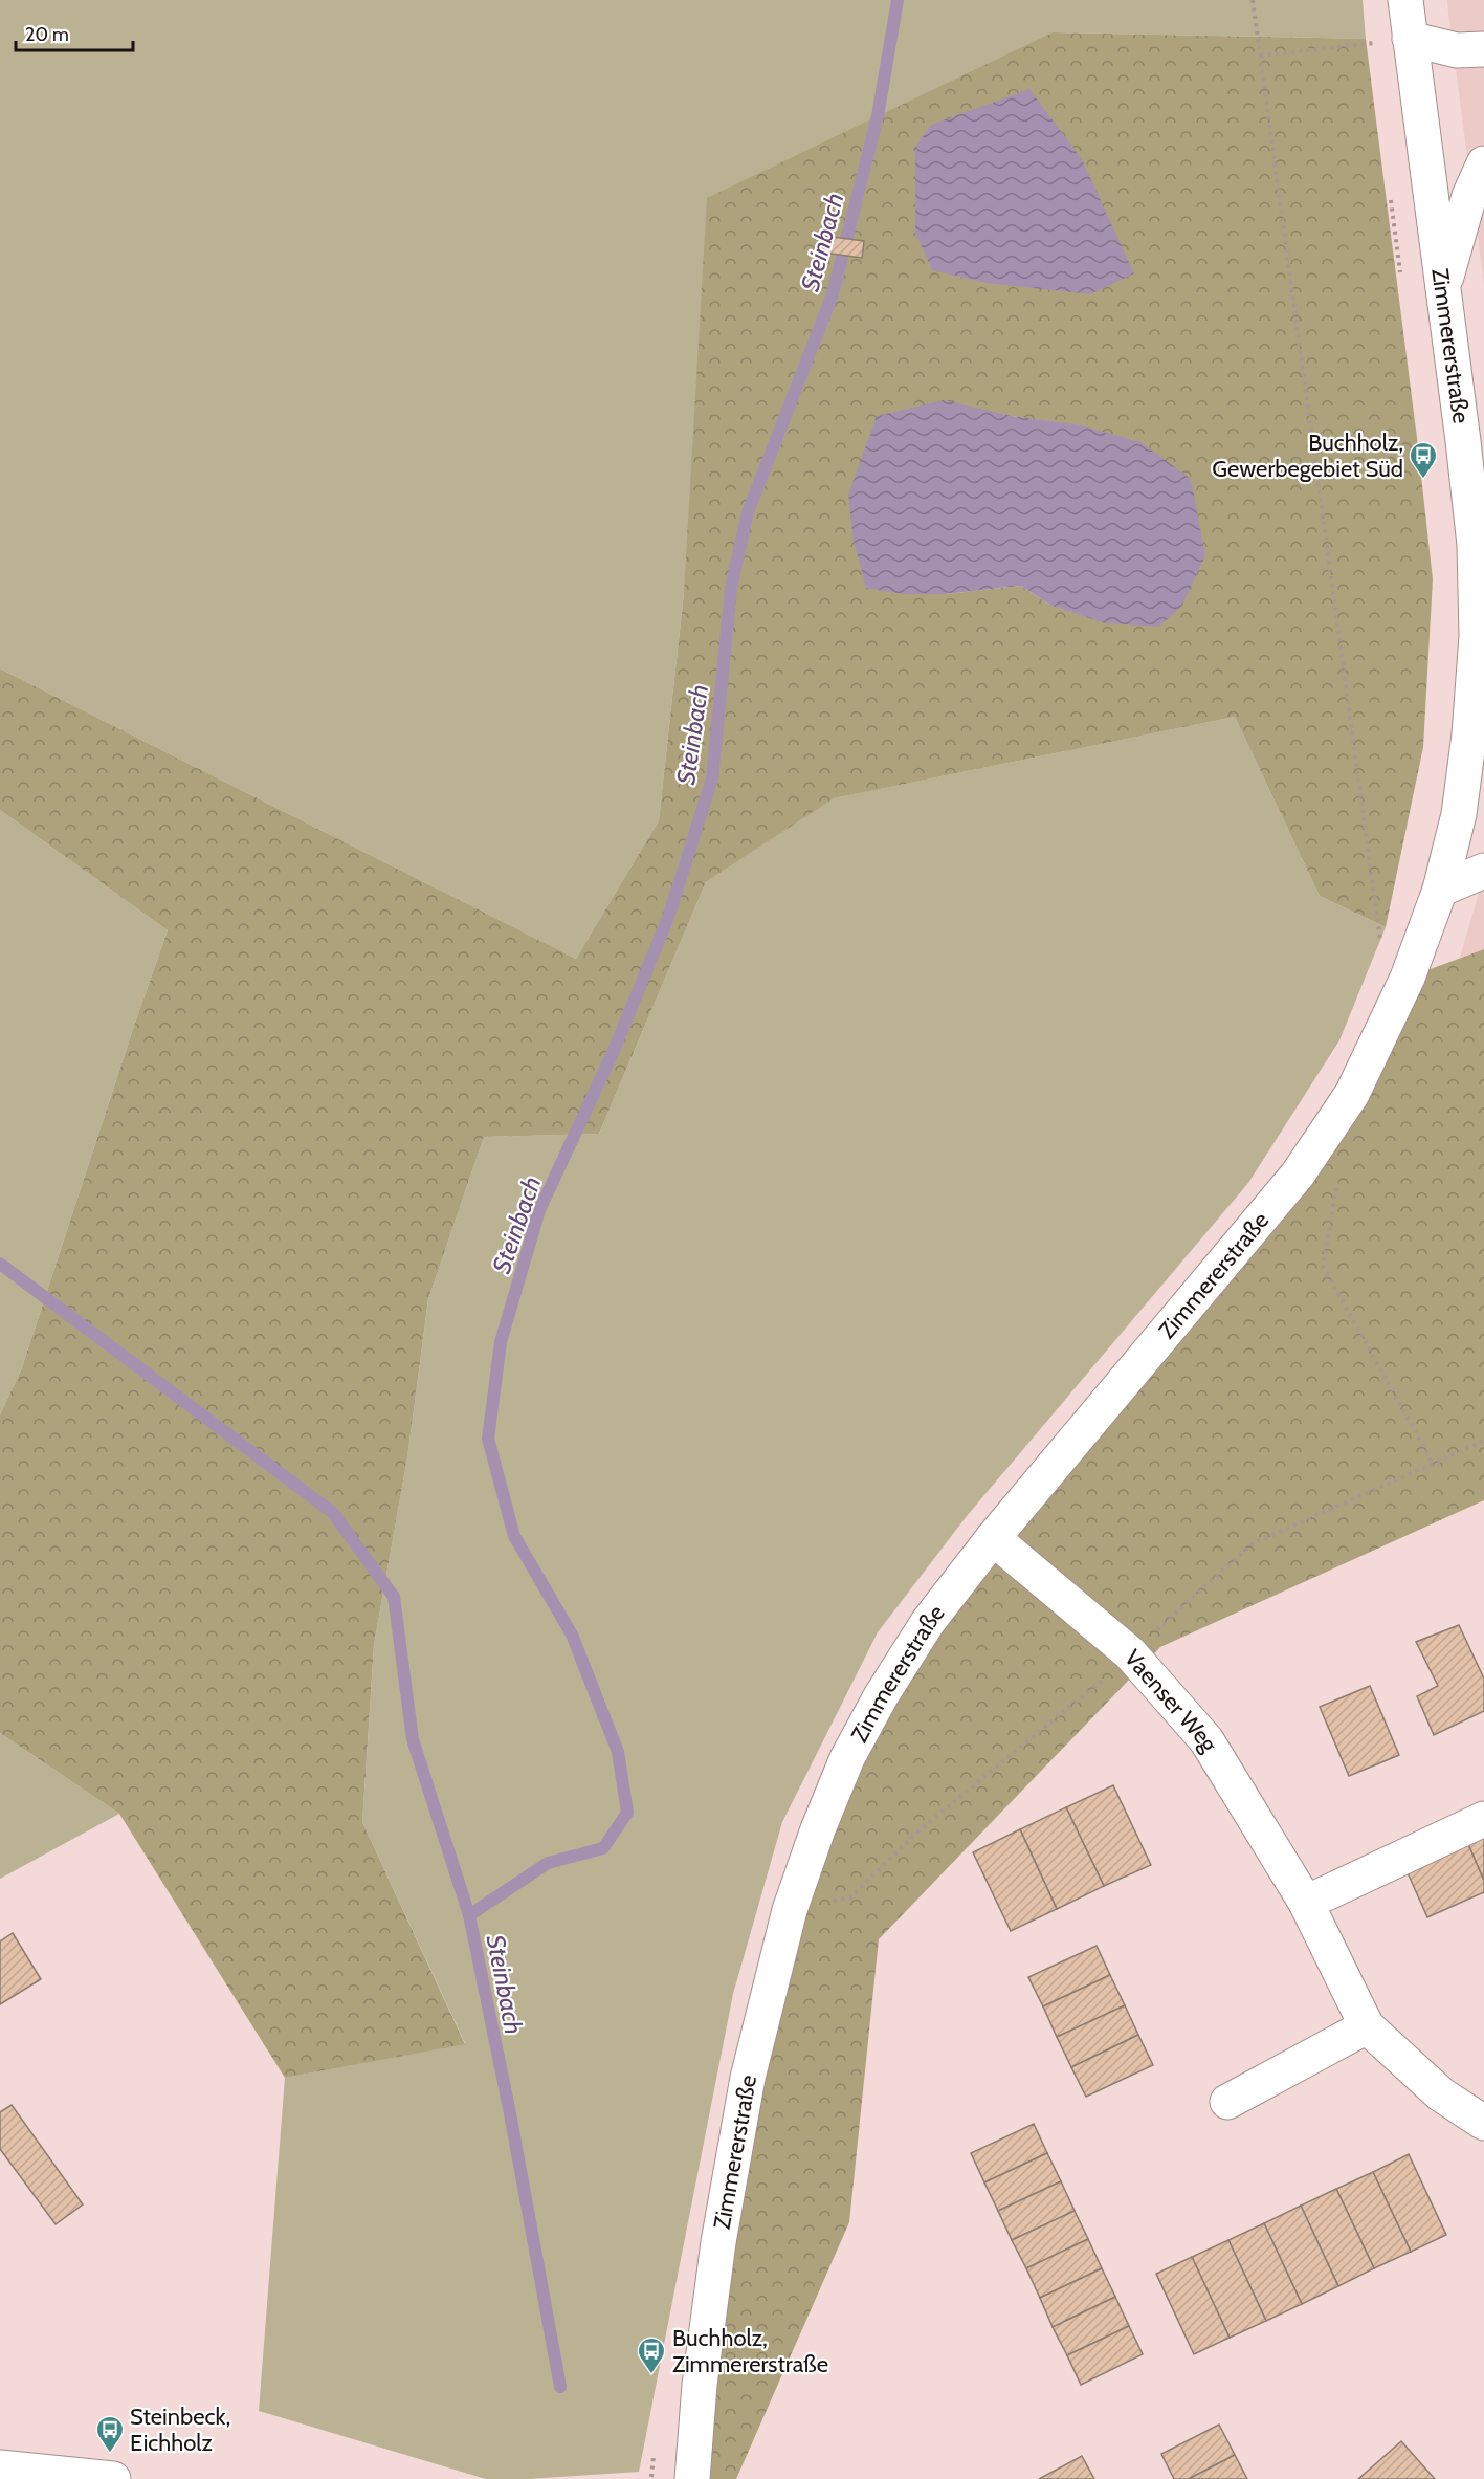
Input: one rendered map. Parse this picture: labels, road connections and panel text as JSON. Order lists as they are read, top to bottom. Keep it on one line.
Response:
{"streets":{"street":["Zimmererstraße","Vaenser Weg"]},"crossings":[["Zimmererstraße","Vaenser Weg"]],"water":["Steinbach"],"places":{"bus stop":["Buchholz, Gewerbegebiet Süd","Buchholz, Zimmererstraße","Steinbeck, Eichholz"]},"scale_bar":"20 m"}
